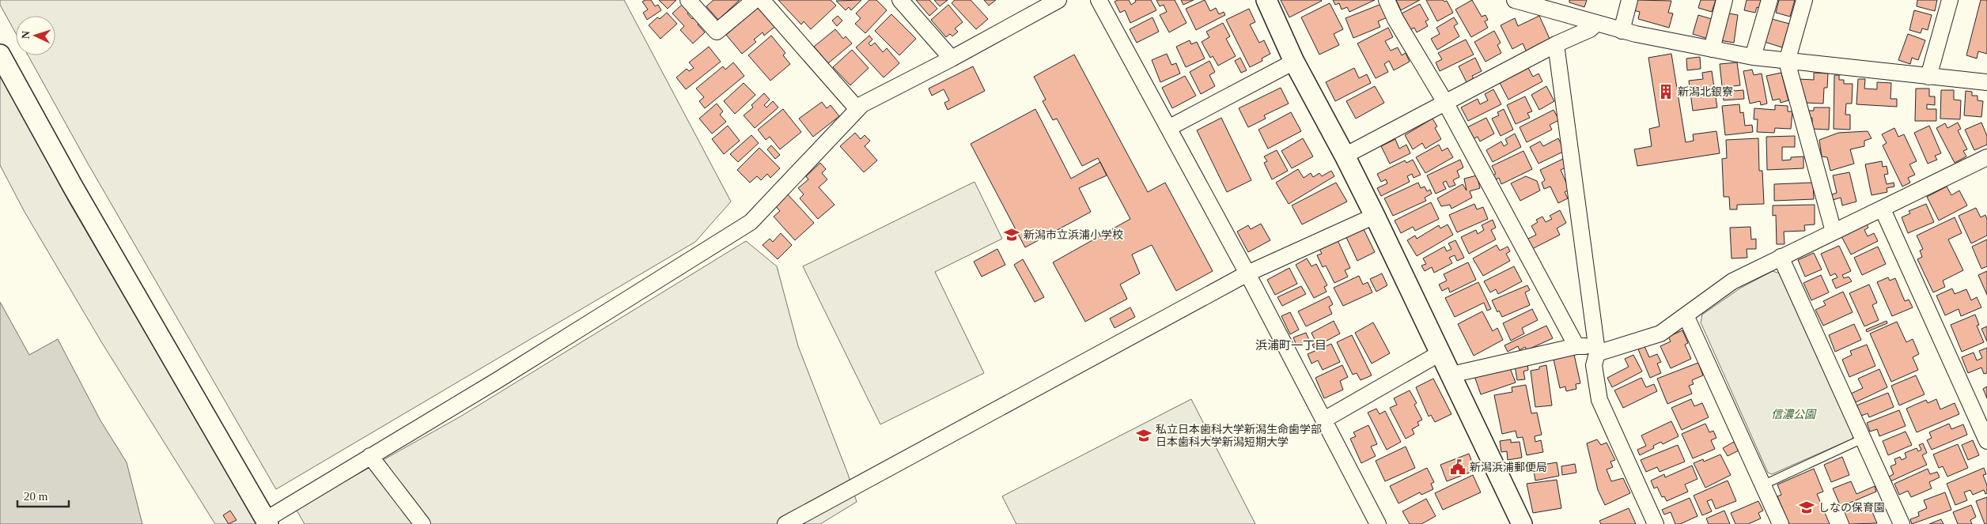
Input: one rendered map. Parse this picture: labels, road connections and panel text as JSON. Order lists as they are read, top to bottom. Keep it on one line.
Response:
{"districts":["浜浦町一丁目"],"parks":["信濃公園"],"places":{"building":["新潟北銀寮"],"school or university":["新潟市立浜浦小学校","私立日本歯科大学新潟生命歯学部 日本歯科大学新潟短期大学","しなの保育園"],"public building":["新潟浜浦郵便局"]},"scale_bar":"20 m","north":"left"}
